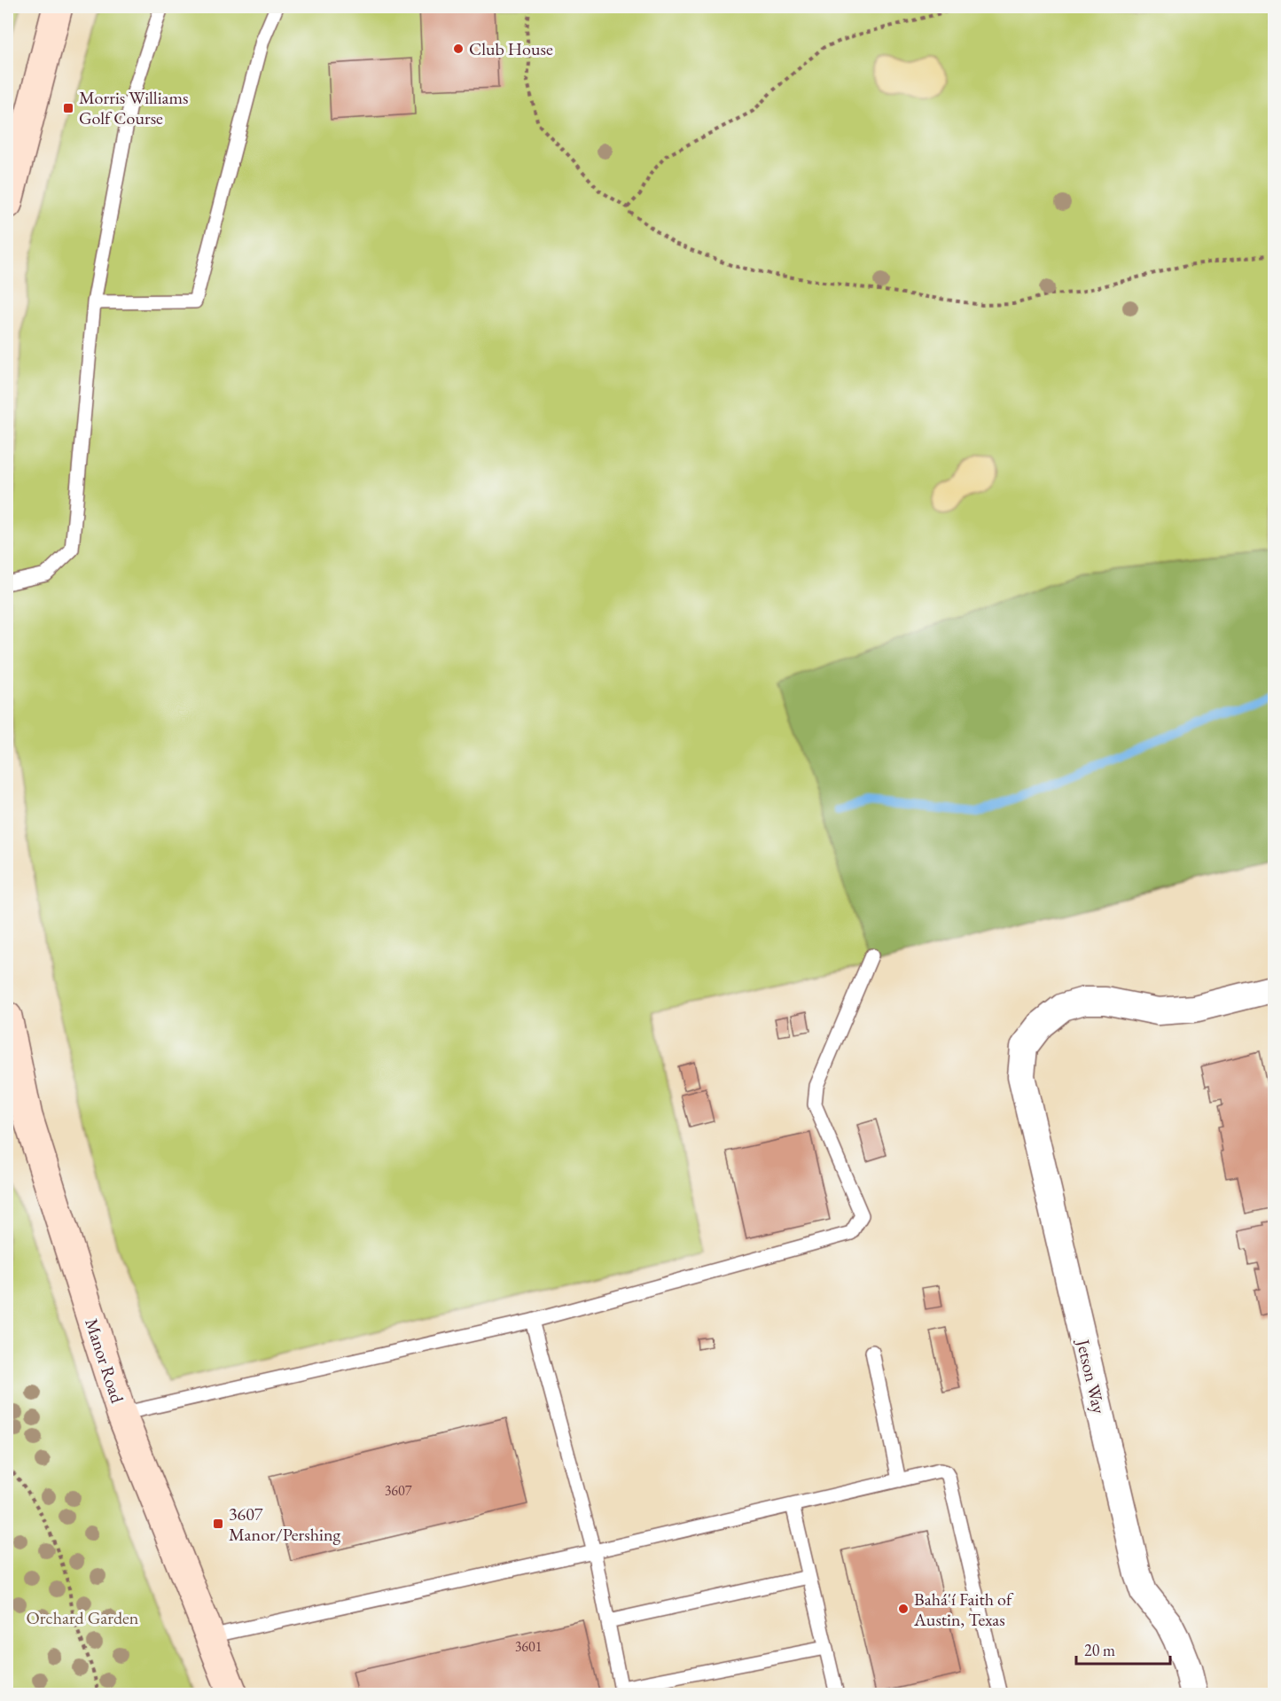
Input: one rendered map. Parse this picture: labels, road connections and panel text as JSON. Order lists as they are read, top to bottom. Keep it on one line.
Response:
{"streets":{"main road":["Manor Road"],"street":["Jetson Way"]},"parks":["Orchard Garden"],"places":{"other":["Club House","Bahá'í Faith of Austin, Texas"],"transit":["Morris Williams Golf Course","3607 Manor/Pershing"]},"house_numbers":["3607","3601"],"scale_bar":"20 m"}
